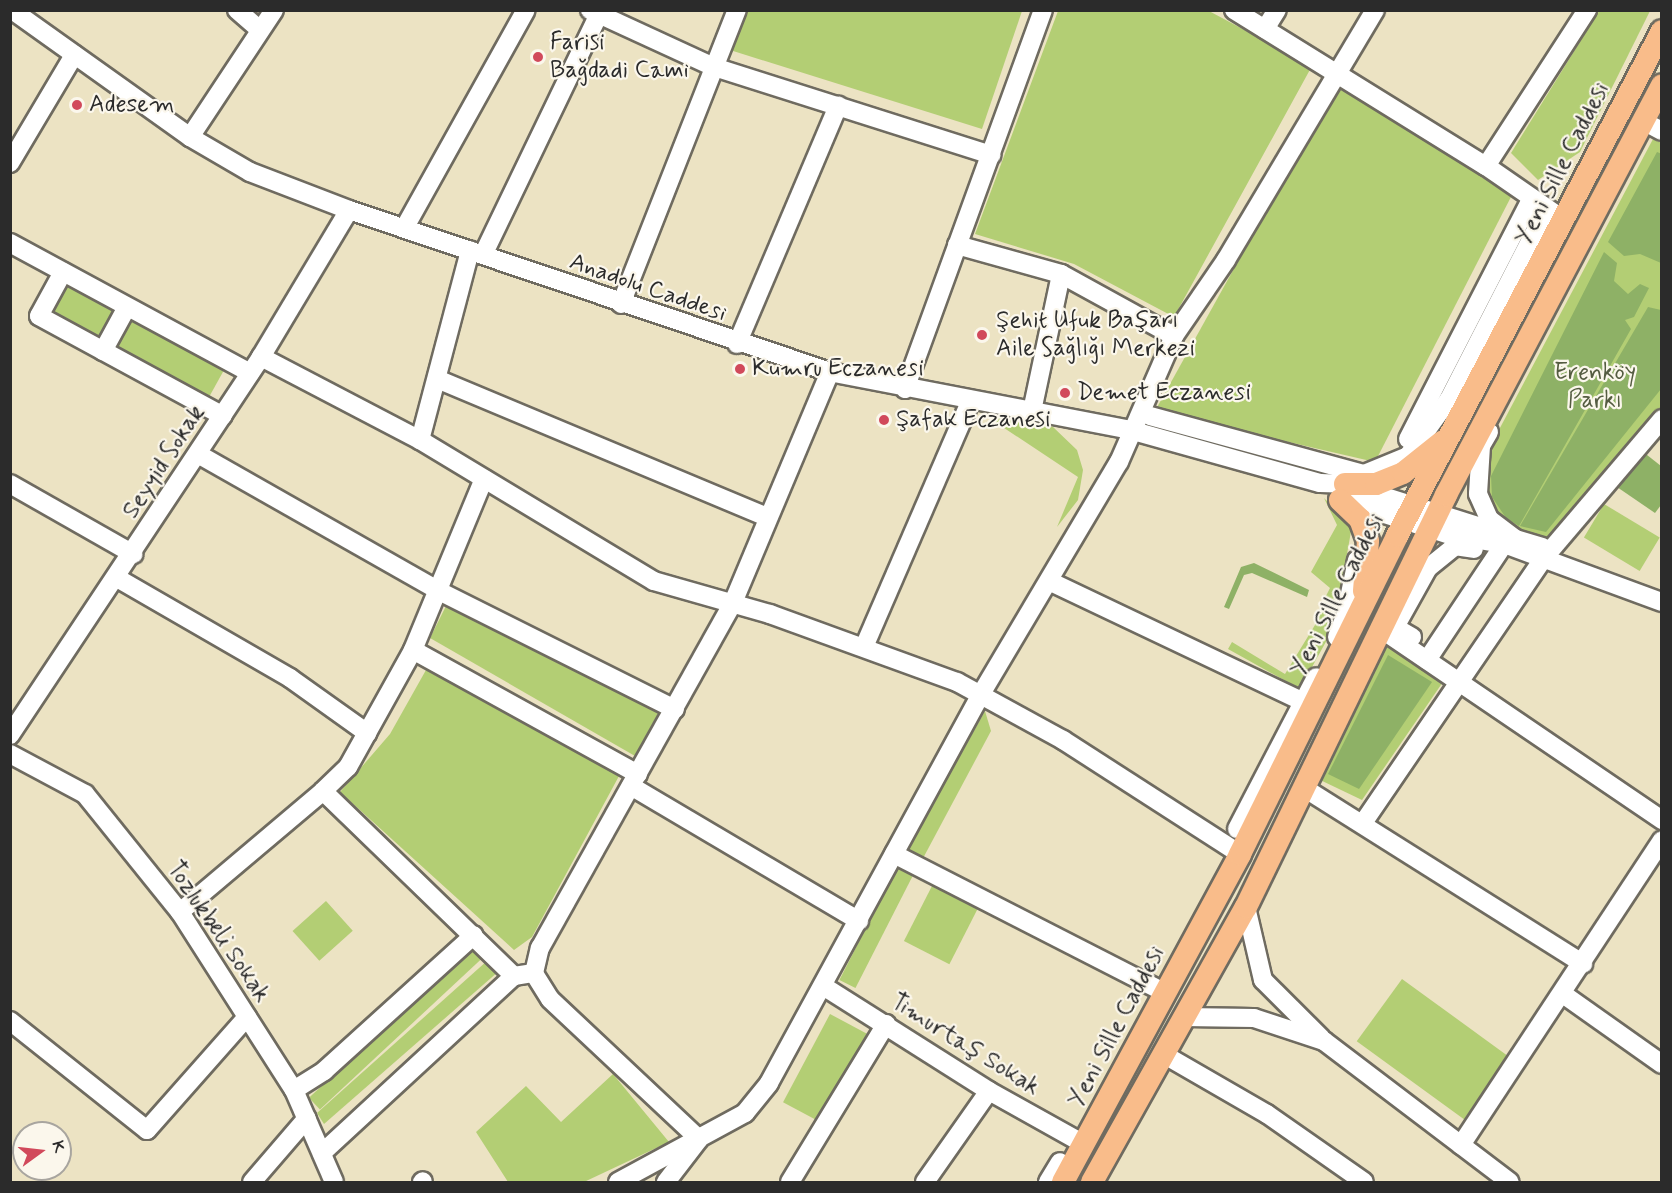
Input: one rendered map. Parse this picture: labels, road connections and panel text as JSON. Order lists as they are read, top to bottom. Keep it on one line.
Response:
{"streets":{"main road":["Yeni Sille Caddesi"],"street":["Anadolu Caddesi","Seyyid Sokak","Tozlukbeli Sokak","Timurtaş Sokak"]},"crossings":[["Yeni Sille Caddesi","Anadolu Caddesi"],["Yeni Sille Caddesi","Timurtaş Sokak"],["Anadolu Caddesi","Seyyid Sokak"]],"parks":["Erenköy Parkı"],"places":["Farisi Bağdadi Cami","Adesem","Şehit Ufuk Başarı Aile Sağlığı Merkezi","Kumru Eczanesi","Demet Eczanesi","Şafak Eczanesi"],"north":"right"}
